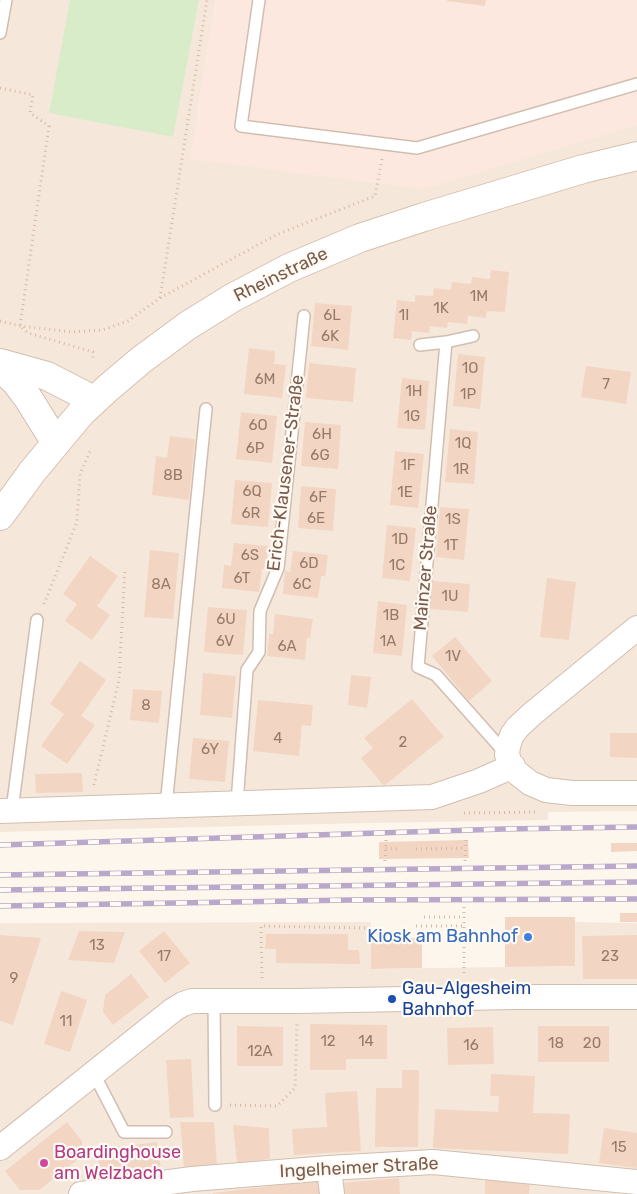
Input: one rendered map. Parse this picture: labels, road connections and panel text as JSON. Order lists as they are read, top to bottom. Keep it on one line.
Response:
{"streets":{"main road":["Rheinstraße"],"street":["Ingelheimer Straße"],"lane":["Erich-Klausener-Straße","Mainzer Straße"]},"places":["Kiosk am Bahnhof","Gau-Algesheim Bahnhof","Boardinghouse am Welzbach"],"house_numbers":["1M","1K","6L","1I","6K","1O","6M","7","1H","1P","1G","6O","6H","1Q","6P","6G","1F","1R","8B","6Q","1E","6F","6R","6E","1S","1D","1T","6S","6D","1C","6T","8A","6C","1U","1B","6U","6V","1A","6A","1V","8","4","2","6Y","13","17","23","9","11","12","14","18","20","16","12A","15"]}
